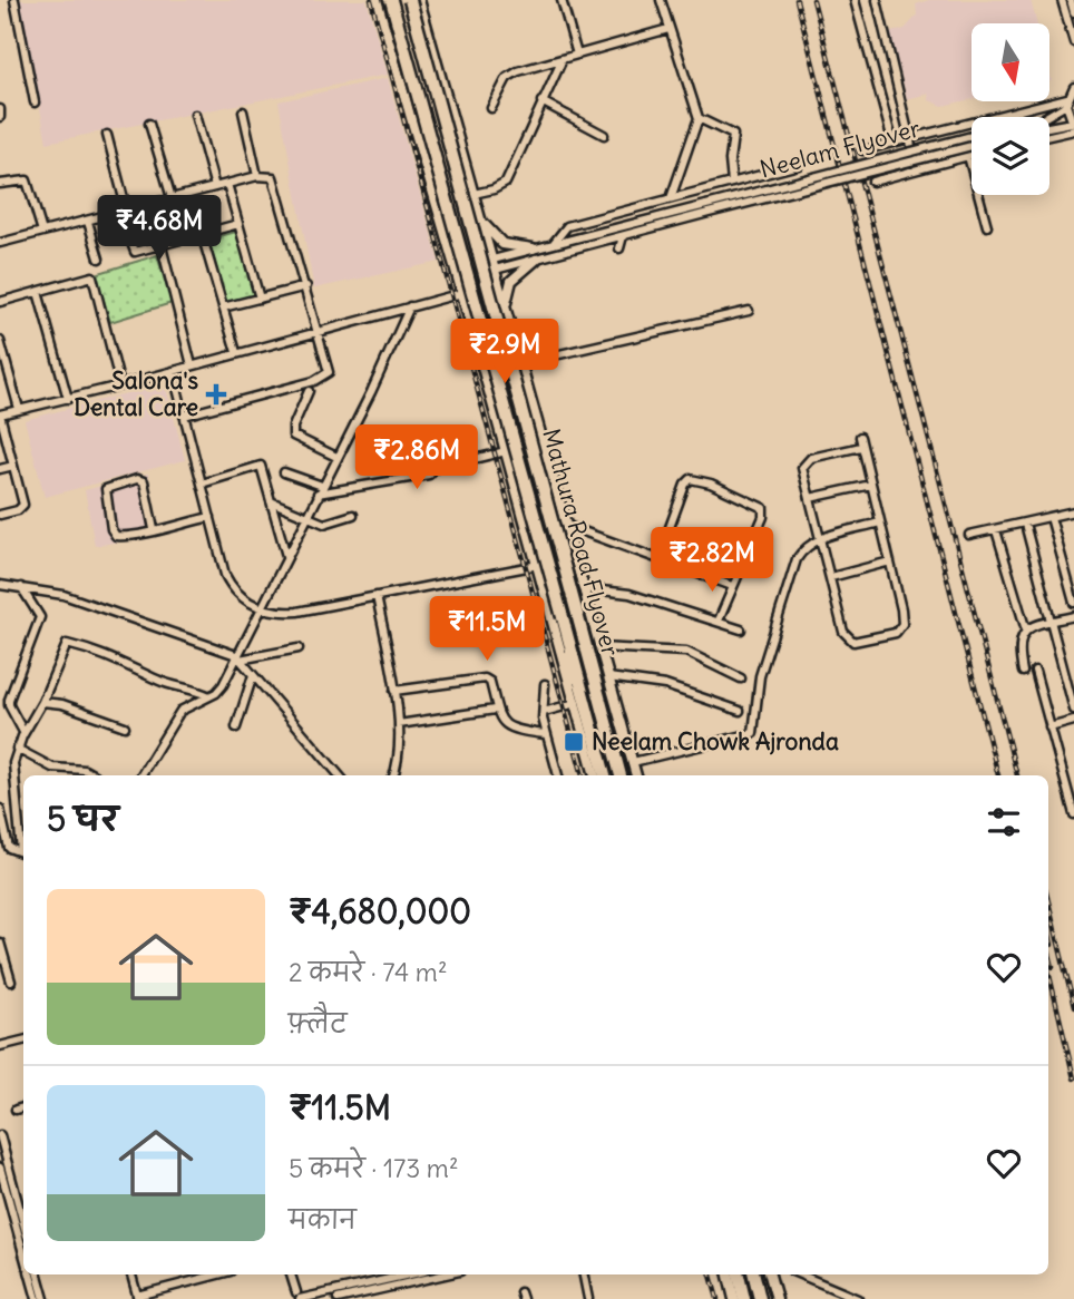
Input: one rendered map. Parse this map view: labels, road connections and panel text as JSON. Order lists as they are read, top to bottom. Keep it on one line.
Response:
{"streets":{"highway":["Mathura Road Flyover"],"street":["Neelam Flyover"]},"places":{"health":["Salona's Dental Care"],"transit":["Neelam Chowk Ajronda"]},"north":"bottom","page":{"price":["₹4.68M","₹2.9M","₹2.86M","₹2.82M","₹11.5M"],"heading":"5 घर","list":[{"name":"₹4,680,000","note":"2 कमरे · 74 m² · फ़्लैट"},{"name":"₹11.5M","note":"5 कमरे · 173 m² · मकान"}]}}
